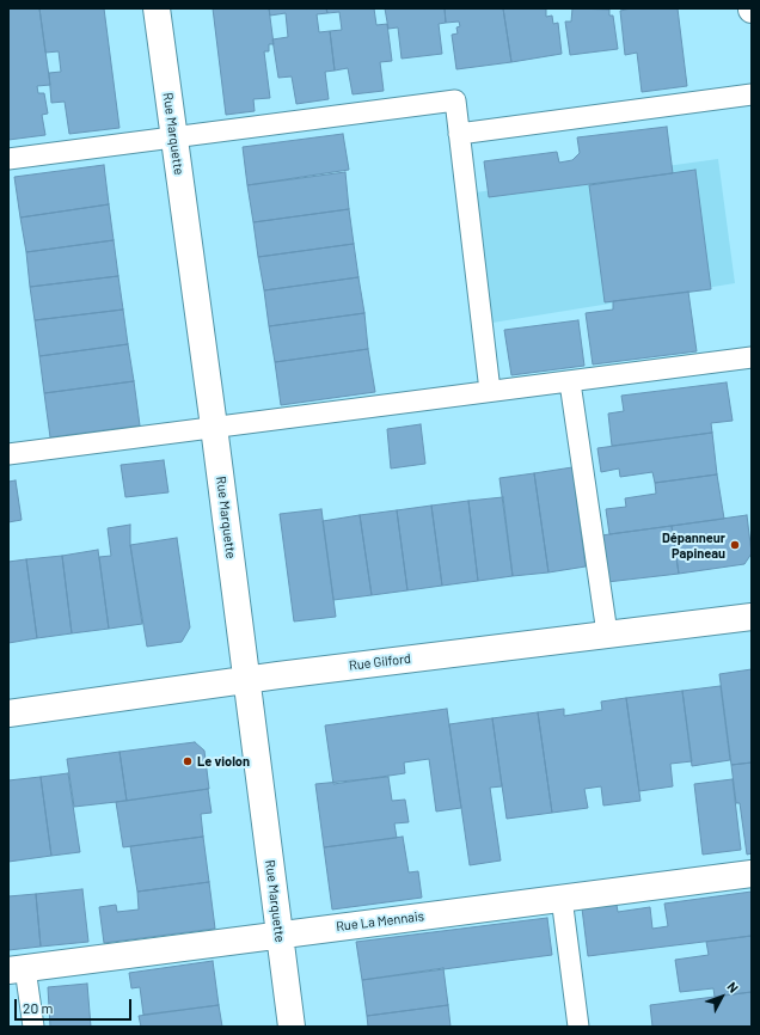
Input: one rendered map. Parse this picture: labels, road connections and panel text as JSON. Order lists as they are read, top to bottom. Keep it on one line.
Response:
{"streets":{"street":["Rue Marquette","Rue Gilford","Rue La Mennais"]},"crossings":[["Rue Marquette","Rue Gilford"],["Rue Marquette","Rue La Mennais"]],"places":["Dépanneur Papineau","Le violon"],"scale_bar":"20 m","north":"top right"}
